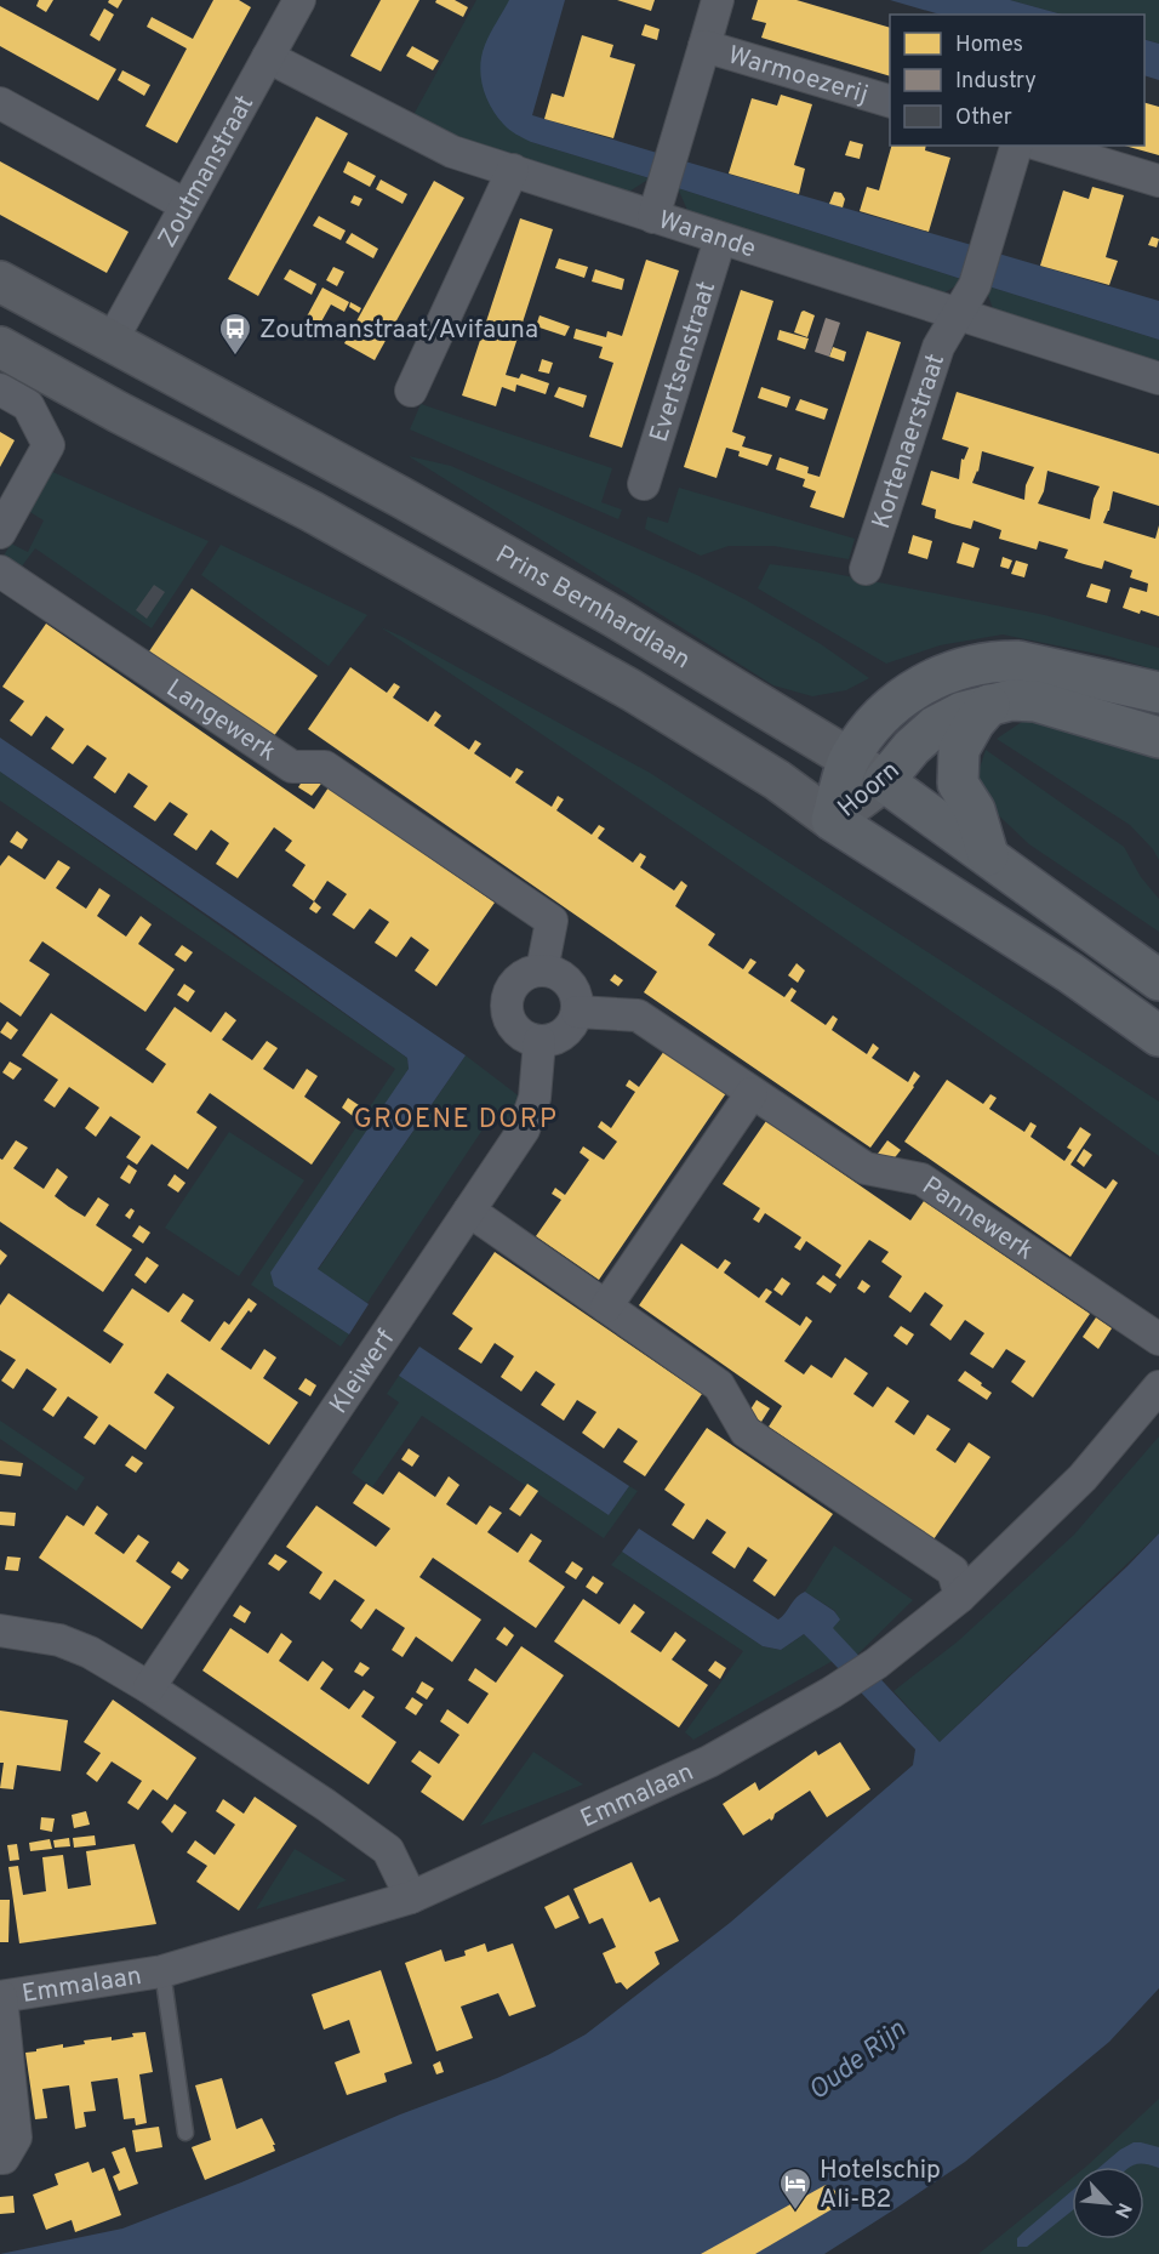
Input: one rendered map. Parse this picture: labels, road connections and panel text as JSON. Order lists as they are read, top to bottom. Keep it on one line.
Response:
{"streets":{"main road":["Prins Bernhardlaan","Hoorn"],"street":["Warmoezerij","Zoutmanstraat","Warande","Evertsenstraat","Kortenaerstraat","Langewerk","Pannewerk","Kleiwerf","Emmalaan"]},"crossings":[["Warmoezerij","Warande"],["Zoutmanstraat","Warande"],["Zoutmanstraat","Prins Bernhardlaan"],["Warande","Evertsenstraat"],["Warande","Kortenaerstraat"],["Prins Bernhardlaan","Hoorn"],["Langewerk","Pannewerk"],["Langewerk","Kleiwerf"],["Pannewerk","Kleiwerf"]],"districts":["GROENE DORP"],"water":["Oude Rijn"],"places":{"bus stop":["Zoutmanstraat/Avifauna"],"hotel":["Hotelschip Ali-B2"]},"legend":["Homes","Industry","Other"],"north":"bottom right"}
